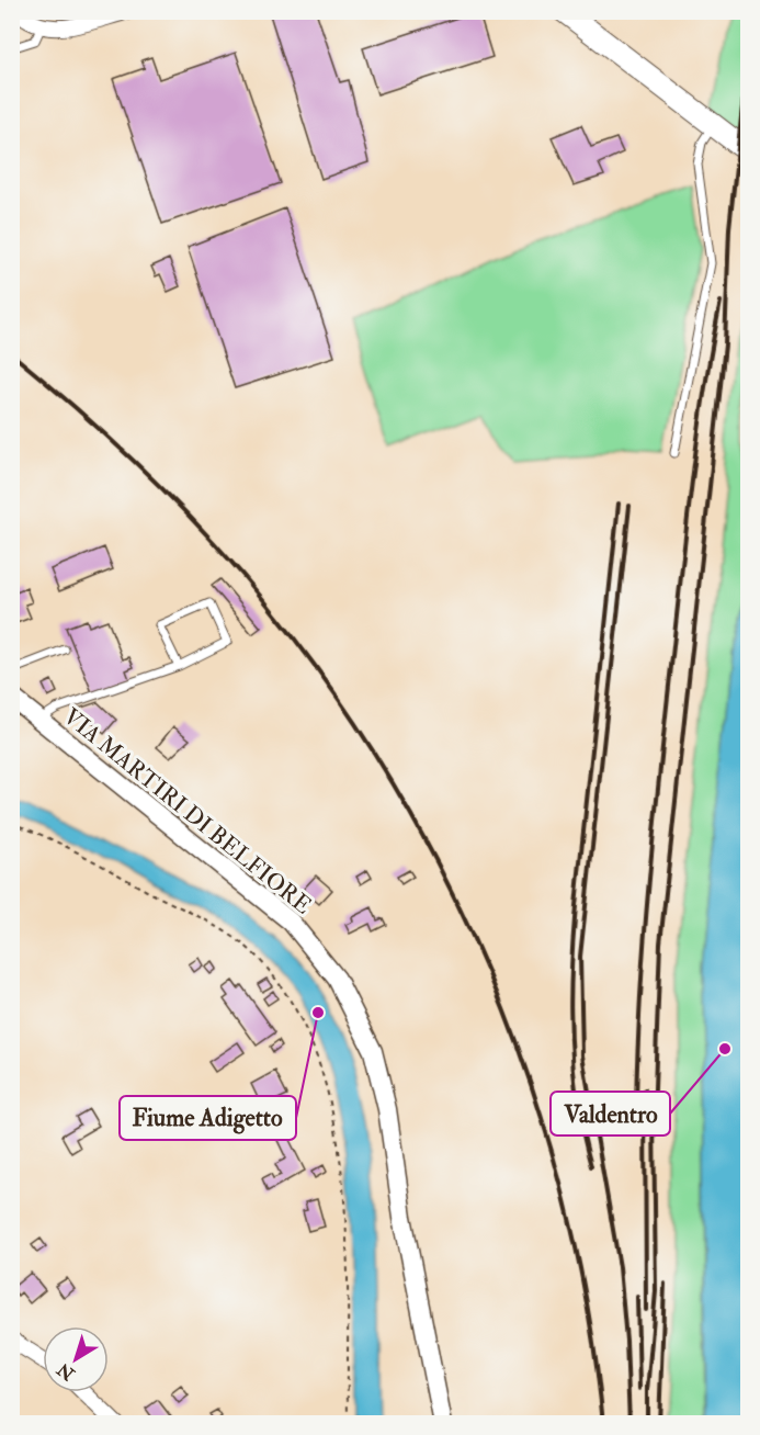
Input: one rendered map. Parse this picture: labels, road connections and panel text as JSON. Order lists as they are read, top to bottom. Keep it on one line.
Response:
{"streets":{"street":["VIA MARTIRI DI BELFIORE"]},"places":["Fiume Adigetto","Valdentro"],"north":"bottom left"}
